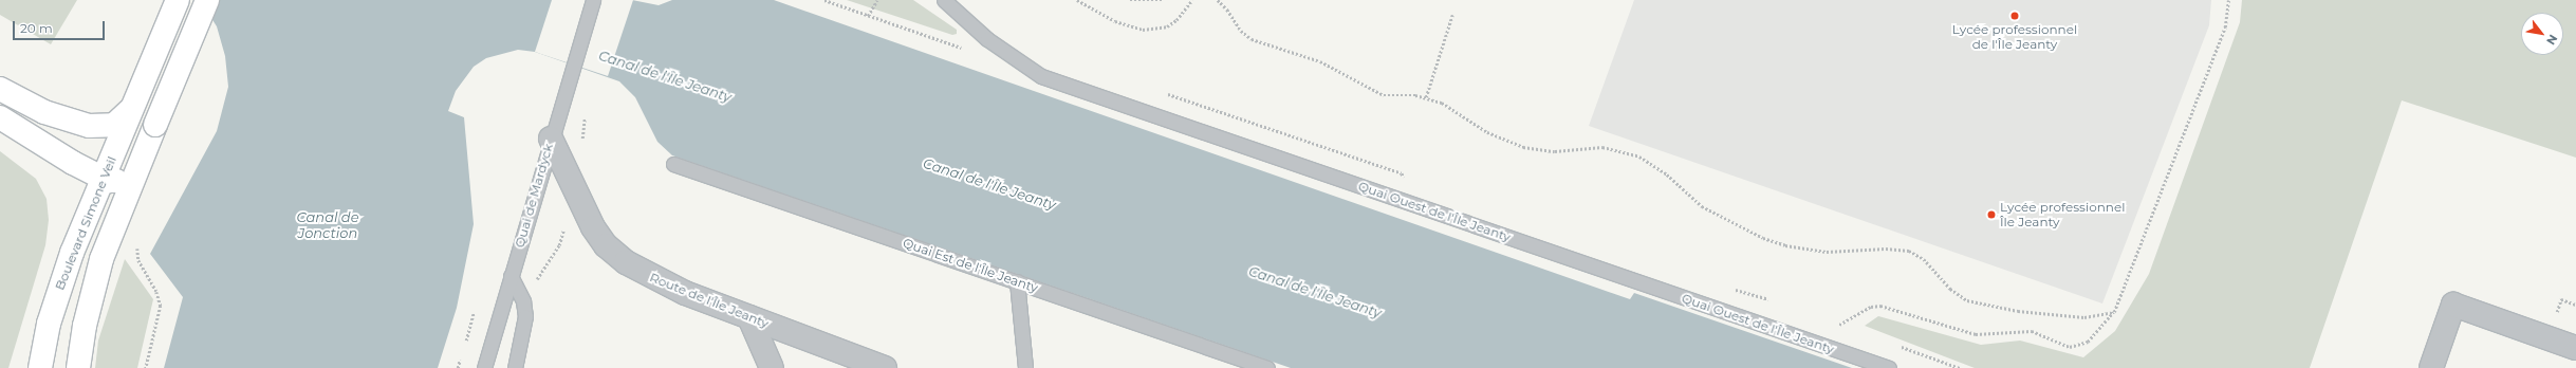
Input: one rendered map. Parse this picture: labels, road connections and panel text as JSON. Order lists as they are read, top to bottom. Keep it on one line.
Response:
{"streets":{"main road":["Boulevard Simone Veil"],"street":["Route de l'Île Jeanty"],"lane":["Quai de Mardyck","Quai Ouest de l'Île Jeanty","Quai Est de l'Île Jeanty"]},"crossings":[["Quai de Mardyck","Route de l'Île Jeanty"]],"water":["Canal de l'Île Jeanty","Canal de Jonction"],"places":["Lycée professionnel de l'Île Jeanty","Lycée professionnel Île Jeanty"],"scale_bar":"20 m","north":"bottom right"}
